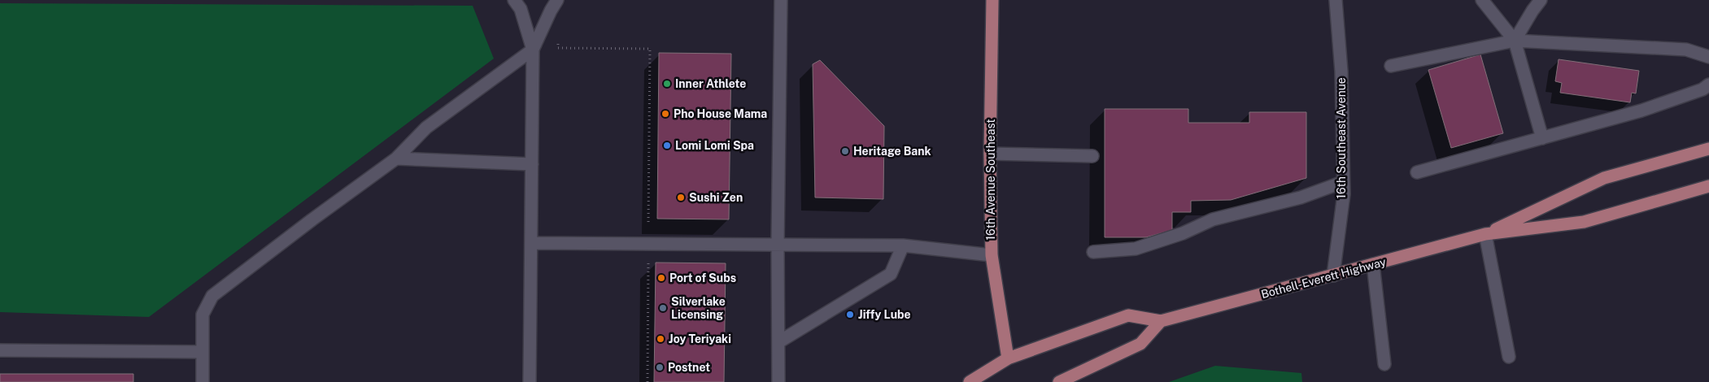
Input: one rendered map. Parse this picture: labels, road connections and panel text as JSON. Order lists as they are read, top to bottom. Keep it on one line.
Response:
{"streets":{"main road":["16th Avenue Southeast","Bothell-Everett Highway"],"street":["16th Southeast Avenue"]},"crossings":[["16th Southeast Avenue","Bothell-Everett Highway"],["16th Avenue Southeast","Bothell-Everett Highway"]],"places":["Inner Athlete","Pho House Mama","Lomi Lomi Spa","Heritage Bank","Sushi Zen","Port of Subs","Silverlake Licensing","Jiffy Lube","Joy Teriyaki","Postnet"]}
